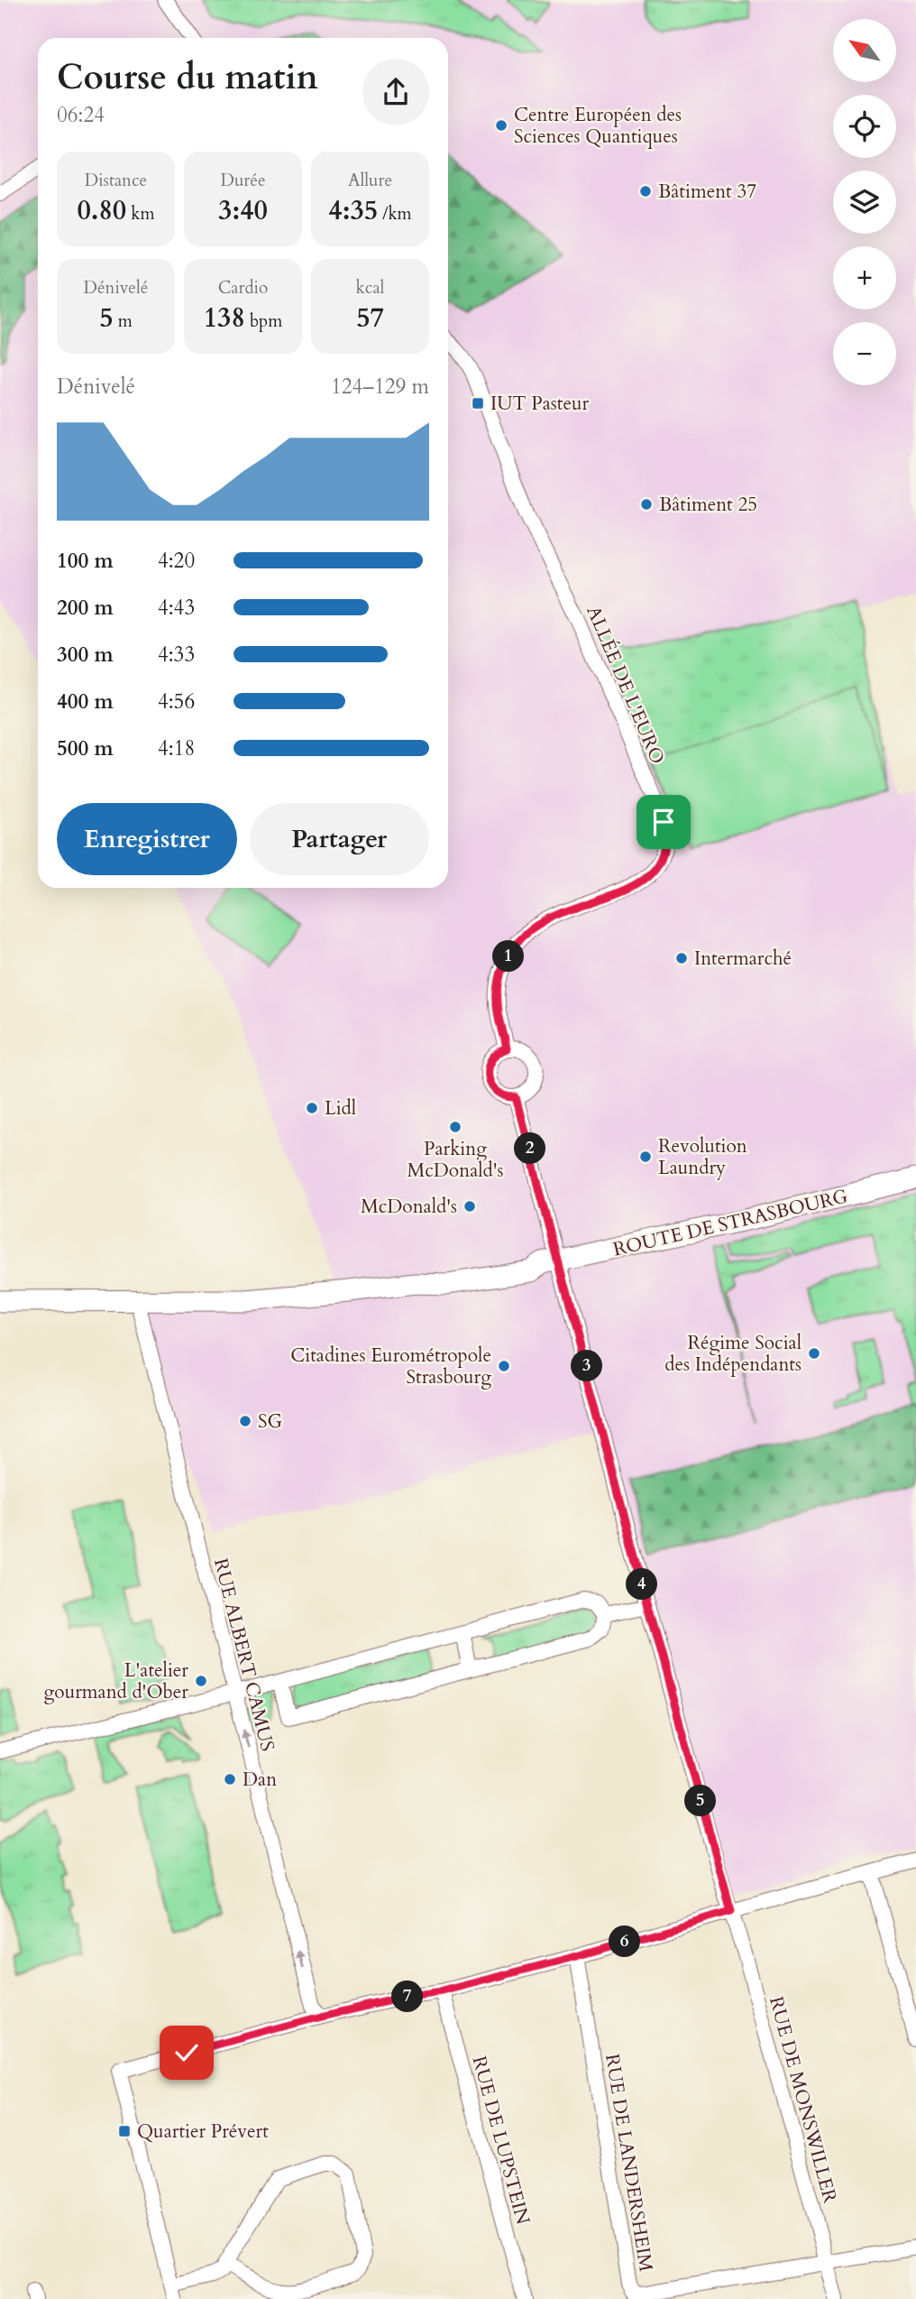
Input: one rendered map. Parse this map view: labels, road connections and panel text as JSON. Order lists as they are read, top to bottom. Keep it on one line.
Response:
{"streets":{"main road":["ROUTE DE STRASBOURG"],"street":["ALLÉE DE L'EURO","RUE ALBERT CAMUS","RUE DE MONSWILLER","RUE DE LUPSTEIN","RUE DE LANDERSHEIM"]},"crossings":[["ROUTE DE STRASBOURG","RUE ALBERT CAMUS"],["RUE DE MONSWILLER","RUE DE LANDERSHEIM"]],"one_way":["RUE ALBERT CAMUS"],"places":{"other":["Centre Européen des Sciences Quantiques","Bâtiment 37","Bâtiment 25","Intermarché","Lidl","Parking McDonald's","Revolution Laundry","McDonald's","Régime Social des Indépendants","Citadines Eurométropole Strasbourg","SG","L'atelier gourmand d'Ober","Dan"],"transit":["IUT Pasteur","Quartier Prévert"]},"north":"top left","page":{"map_buttons":["+","−"],"heading":["Course du matin","06:24"],"stats":[["Distance","0.80 km"],["Durée","3:40"],["Allure","4:35 /km"],["Dénivelé","5 m"],["Cardio","138 bpm"],["kcal","57"]],"chart":["Dénivelé","124–129 m"],"list":[{"name":"100 m","note":"4:20"},{"name":"200 m","note":"4:43"},{"name":"300 m","note":"4:33"},{"name":"400 m","note":"4:56"},{"name":"500 m","note":"4:18"}],"buttons":["Enregistrer","Partager"],"pins":["1","2","3","4","5","6","7"]}}
